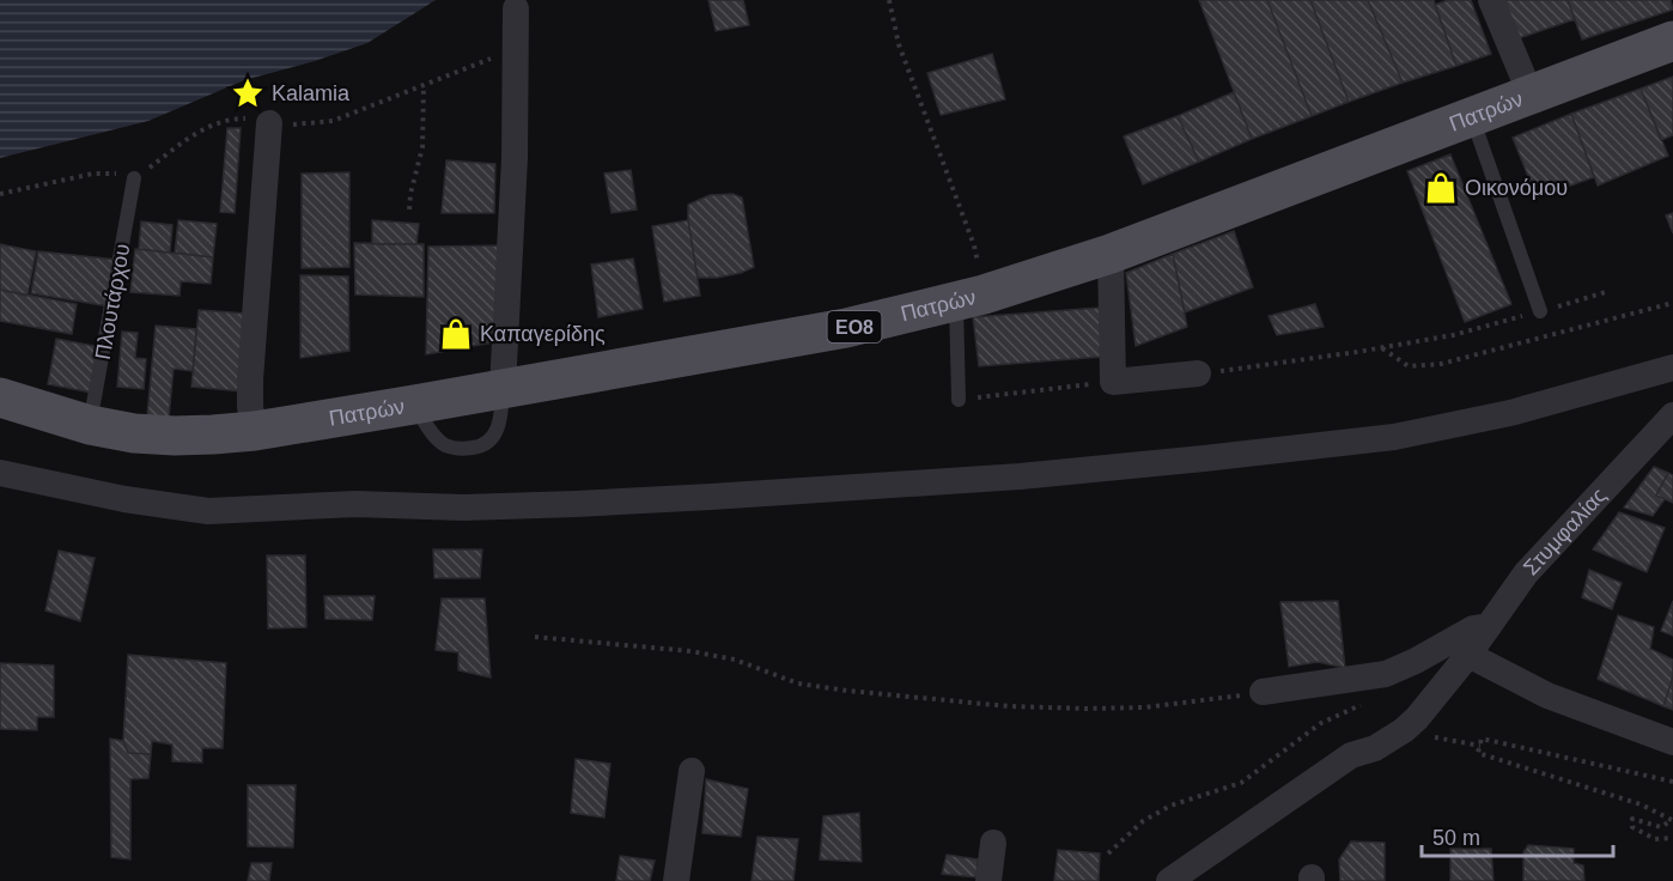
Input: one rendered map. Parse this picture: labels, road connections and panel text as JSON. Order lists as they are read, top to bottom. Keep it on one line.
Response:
{"streets":{"main road":["Πατρών","ΕΟ8"],"street":["Στυμφαλίας"],"lane":["Πλουτάρχου"]},"crossings":[["Πατρών","Πλουτάρχου"]],"places":{"place":["Kalamia"],"shop":["Οικονόμου","Καπαγερίδης"]},"scale_bar":"50 m"}
